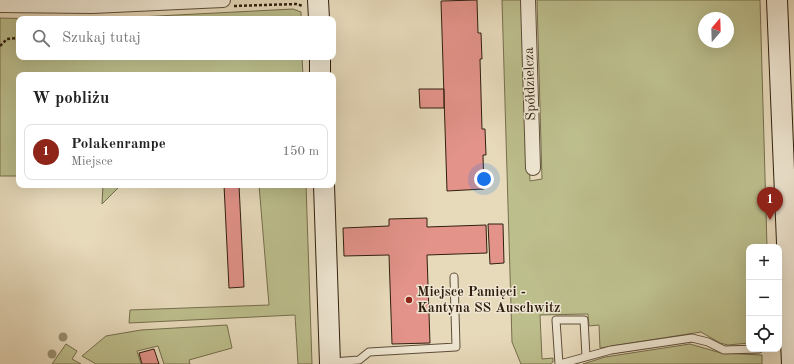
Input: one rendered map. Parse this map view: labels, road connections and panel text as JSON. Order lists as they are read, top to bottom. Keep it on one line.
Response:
{"streets":{"street":["Spółdzielcza"]},"places":["Miejsce Pamięci - Kantyna SS Auschwitz"],"north":"top","page":{"search":"Szukaj tutaj","heading":"W pobliżu","list":[{"mark":"1","name":"Polakenrampe","note":"Miejsce","value":"150 m"}],"pins":"1","map_buttons":["+","−"]}}
